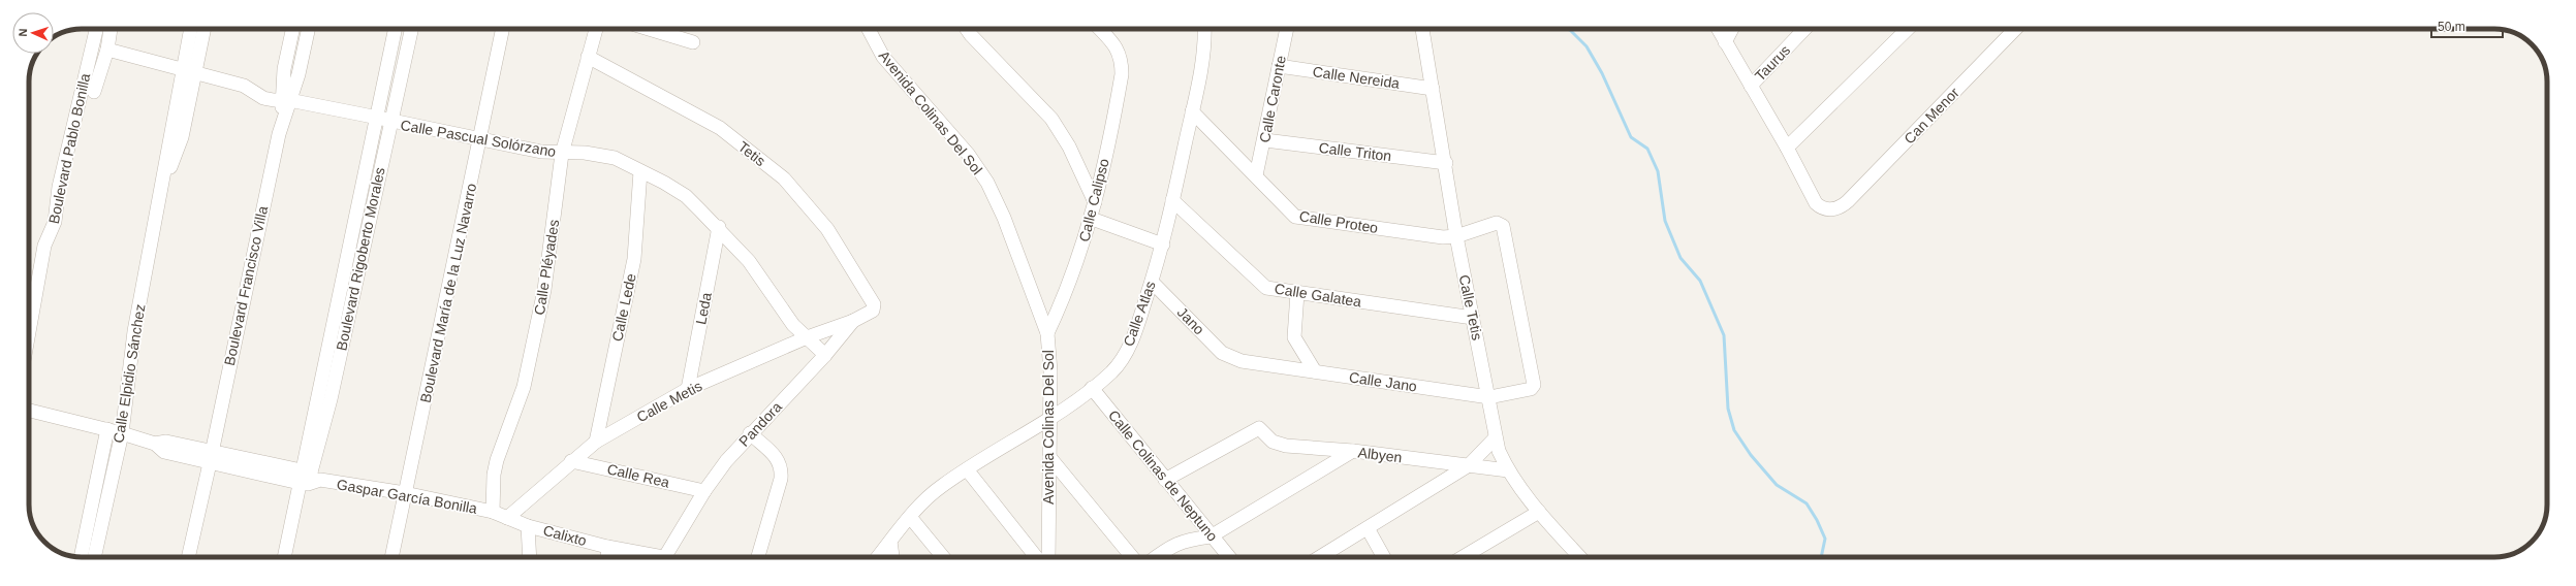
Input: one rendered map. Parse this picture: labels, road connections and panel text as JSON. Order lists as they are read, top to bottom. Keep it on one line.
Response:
{"streets":{"street":["Taurus","Calle Nereida","Calle Caronte","Avenida Colinas Del Sol","Can Menor","Calle Pascual Solórzano","Boulevard Pablo Bonilla","Calle Triton","Tetis","Calle Calipso","Calle Proteo","Boulevard Rigoberto Morales","Calle Pléyades","Boulevard Francisco Villa","Boulevard María de la Luz Navarro","Calle Galatea","Calle Lede","Calle Tetis","Leda","Calle Atlas","Jano","Calle Elpidio Sánchez","Calle Jano","Calle Metis","Pandora","Albyen","Calle Rea","Calle Colinas de Neptuno","Gaspar García Bonilla","Calixto"]},"crossings":[["Calle Nereida","Calle Caronte"],["Calle Nereida","Calle Tetis"],["Calle Caronte","Calle Triton"],["Calle Caronte","Calle Proteo"],["Avenida Colinas Del Sol","Calle Calipso"],["Avenida Colinas Del Sol","Calle Atlas"],["Calle Pascual Solórzano","Boulevard Pablo Bonilla"],["Calle Pascual Solórzano","Boulevard Rigoberto Morales"],["Calle Pascual Solórzano","Calle Pléyades"],["Calle Pascual Solórzano","Boulevard Francisco Villa"],["Calle Pascual Solórzano","Boulevard María de la Luz Navarro"],["Calle Pascual Solórzano","Calle Lede"],["Calle Pascual Solórzano","Leda"],["Calle Pascual Solórzano","Calle Elpidio Sánchez"],["Calle Pascual Solórzano","Calle Metis"],["Calle Pascual Solórzano","Pandora"],["Calle Triton","Calle Tetis"],["Tetis","Calle Pléyades"],["Tetis","Pandora"],["Calle Proteo","Calle Tetis"],["Calle Proteo","Calle Atlas"],["Calle Proteo","Calle Jano"],["Boulevard Rigoberto Morales","Gaspar García Bonilla"],["Calle Pléyades","Gaspar García Bonilla"],["Calle Pléyades","Calixto"],["Boulevard Francisco Villa","Gaspar García Bonilla"],["Boulevard María de la Luz Navarro","Gaspar García Bonilla"],["Calle Galatea","Calle Tetis"],["Calle Galatea","Calle Atlas"],["Calle Lede","Calle Metis"],["Calle Tetis","Calle Jano"],["Calle Tetis","Albyen"],["Leda","Calle Metis"],["Calle Atlas","Jano"],["Calle Atlas","Calle Colinas de Neptuno"],["Jano","Calle Jano"],["Calle Elpidio Sánchez","Gaspar García Bonilla"],["Calle Metis","Pandora"],["Calle Metis","Calle Rea"],["Calle Metis","Calixto"],["Pandora","Calle Rea"],["Albyen","Calle Colinas de Neptuno"],["Gaspar García Bonilla","Calixto"]],"scale_bar":"50 m","north":"left"}
